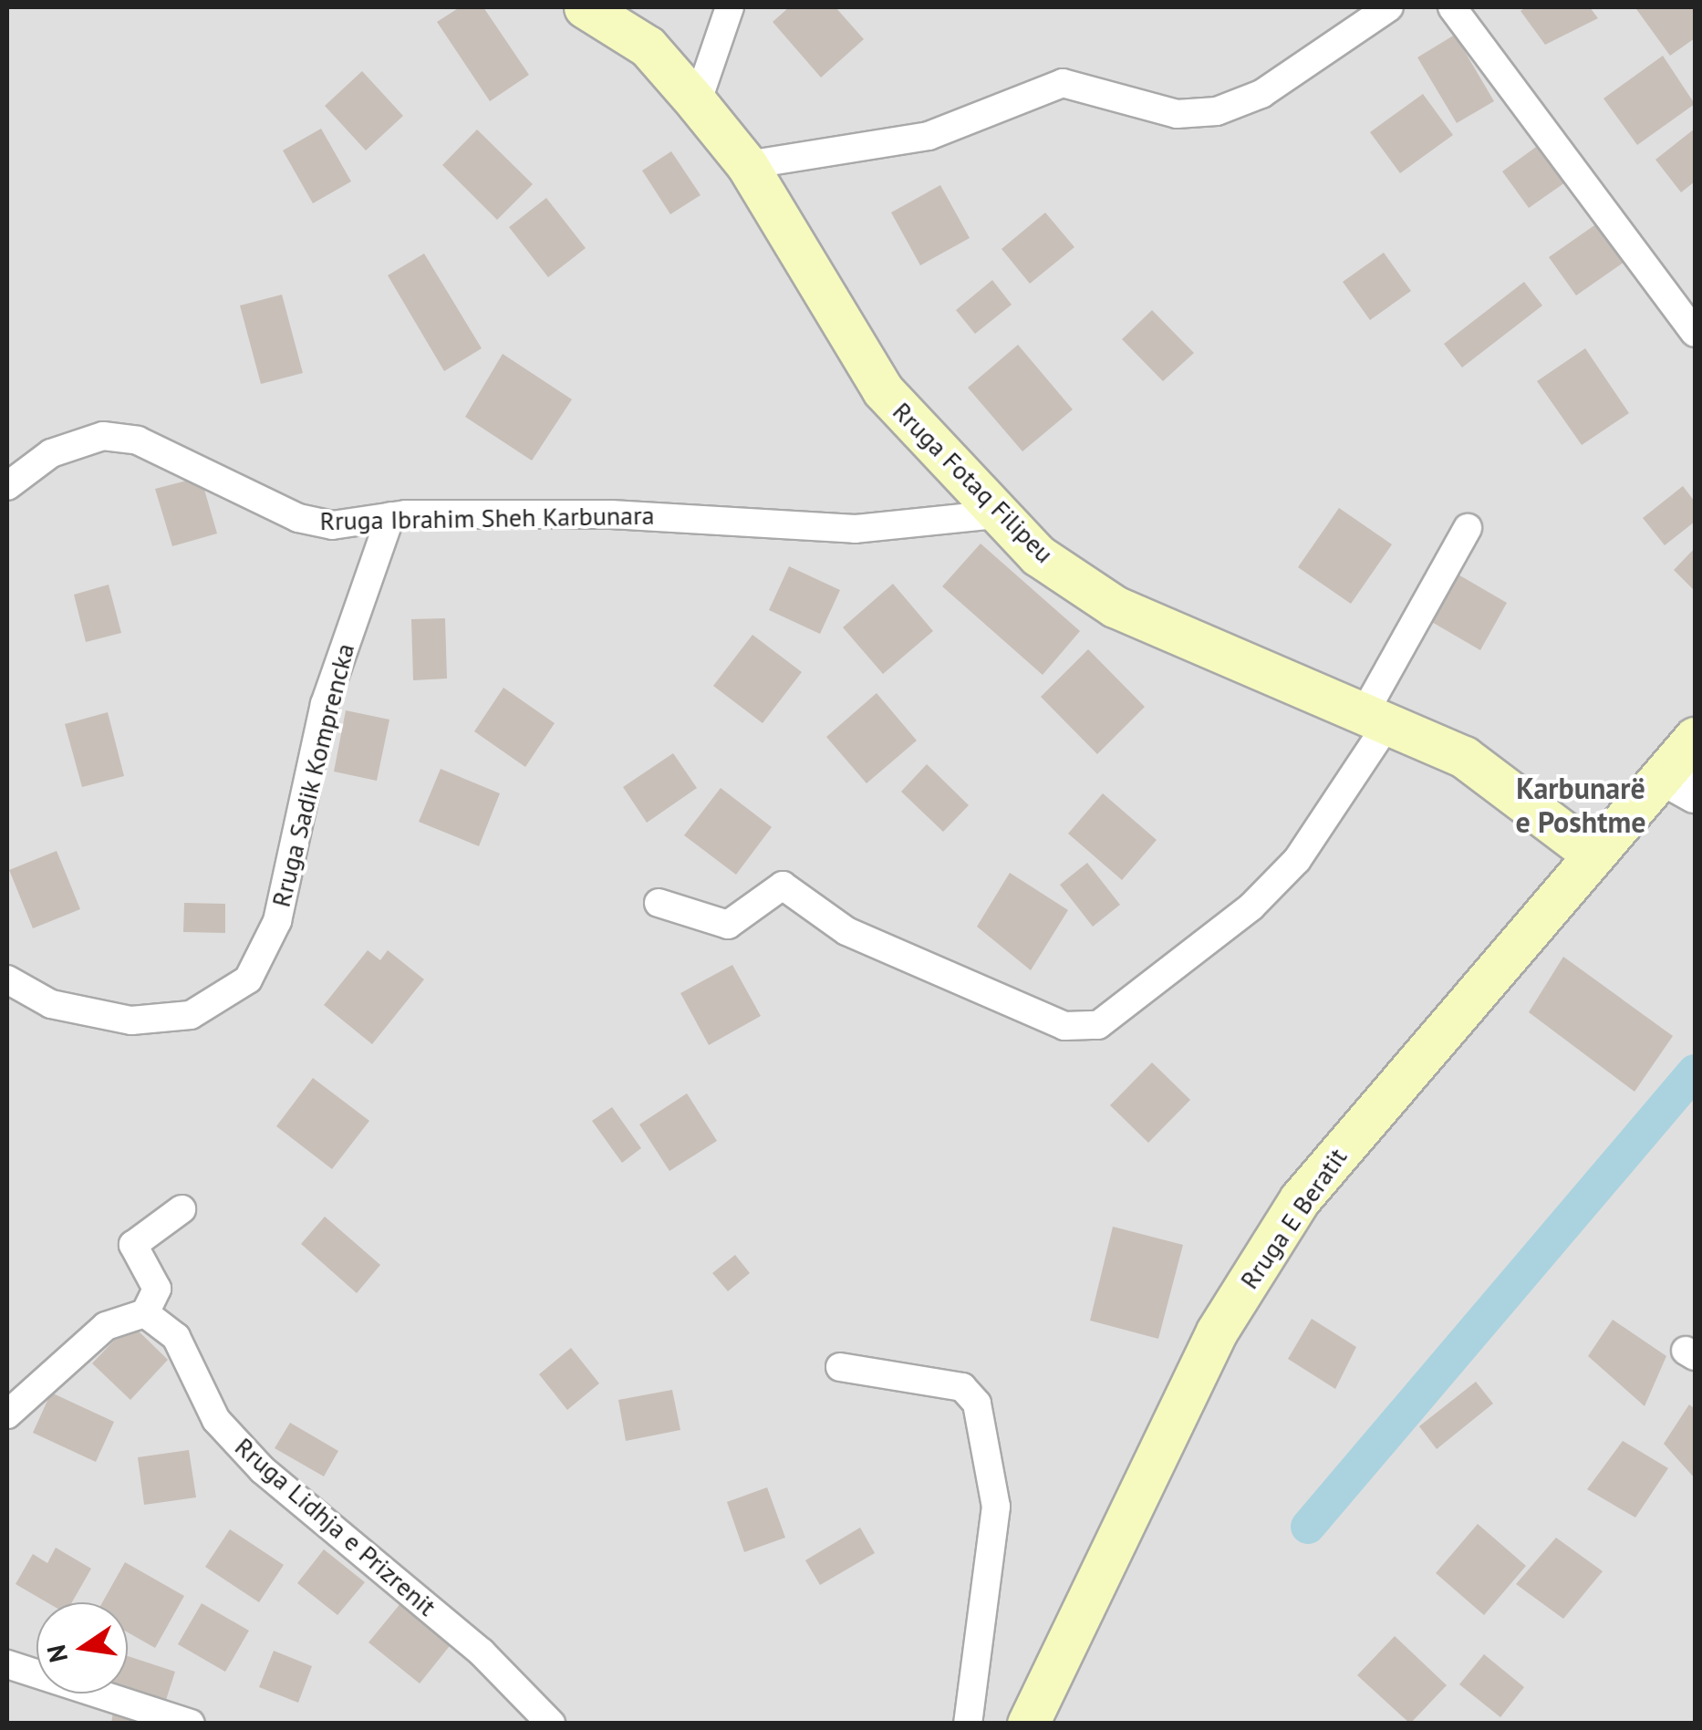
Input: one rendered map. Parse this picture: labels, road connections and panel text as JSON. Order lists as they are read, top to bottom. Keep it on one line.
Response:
{"streets":{"main road":["Rruga Fotaq Filipeu","Rruga E Beratit"],"street":["Rruga Ibrahim Sheh Karbunara","Rruga Sadik Komprencka","Rruga Lidhja e Prizrenit"]},"crossings":[["Rruga Fotaq Filipeu","Rruga Ibrahim Sheh Karbunara"],["Rruga Fotaq Filipeu","Rruga E Beratit"],["Rruga Ibrahim Sheh Karbunara","Rruga Sadik Komprencka"]],"districts":["Karbunarë e Poshtme"],"north":"left"}
